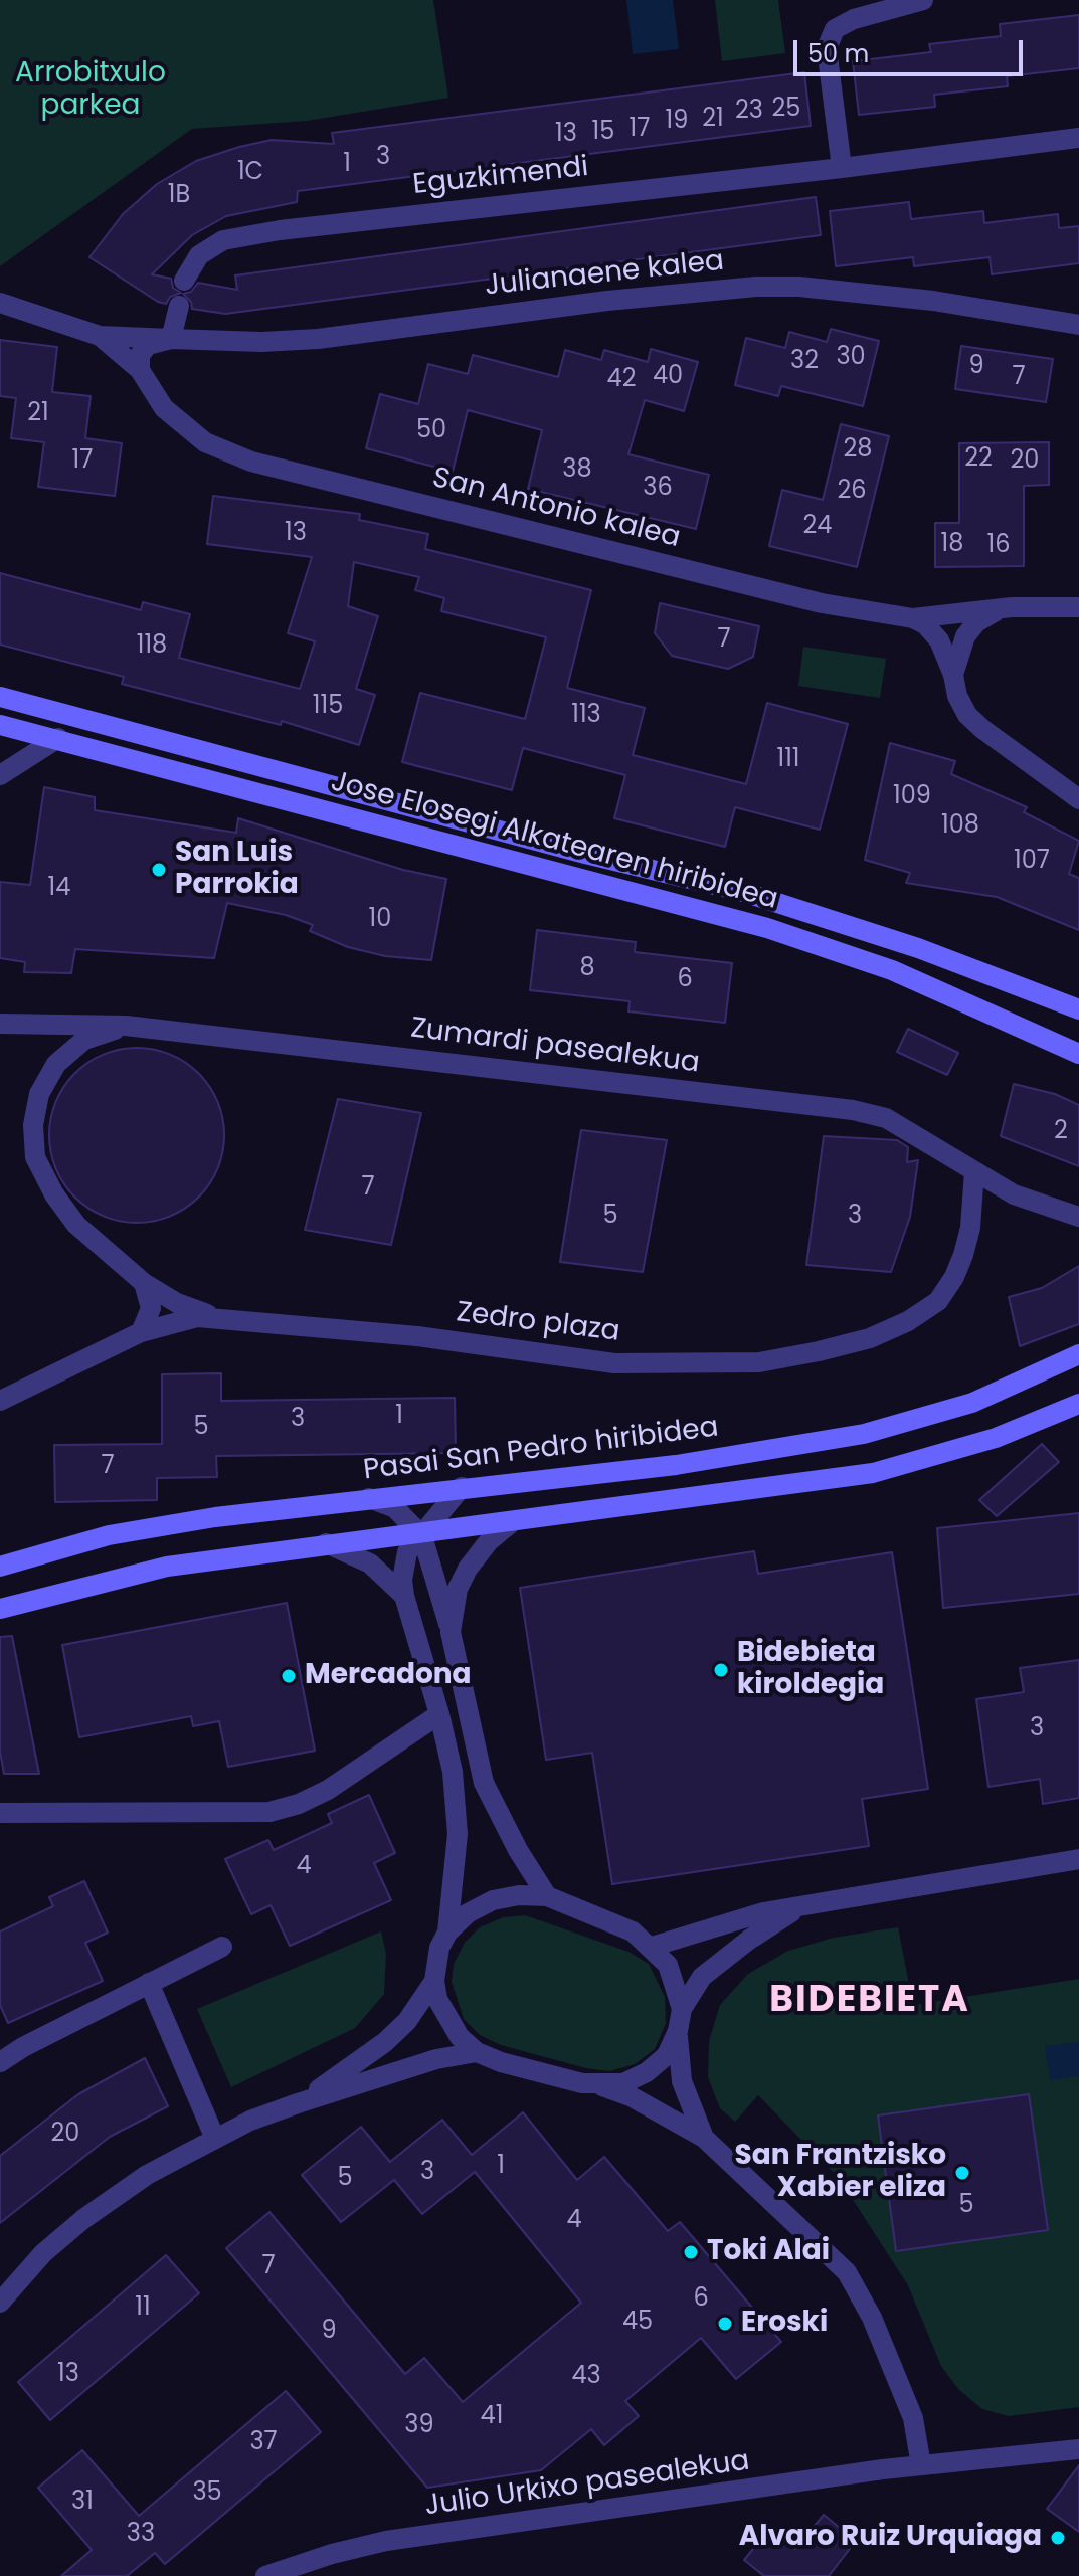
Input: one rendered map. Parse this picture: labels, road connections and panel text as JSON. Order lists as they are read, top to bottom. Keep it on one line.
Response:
{"streets":{"main road":["Jose Elosegi Alkatearen hiribidea","Pasai San Pedro hiribidea"],"street":["Eguzkimendi","Julianaene kalea","San Antonio kalea","Zumardi pasealekua","Zedro plaza","Julio Urkixo pasealekua"]},"crossings":[["Julianaene kalea","San Antonio kalea"],["Zumardi pasealekua","Zedro plaza"]],"districts":["BIDEBIETA"],"parks":["Arrobitxulo parkea"],"places":["San Luis Parrokia","Bidebieta kiroldegia","Mercadona","San Frantzisko Xabier eliza","Toki Alai","Eroski","Alvaro Ruiz Urquiaga"],"house_numbers":["25","23","21","19","17","15","13","3","1","1C","1B","30","32","9","40","7","42","21","50","28","22","17","20","38","36","26","24","13","18","16","7","118","115","113","111","109","108","107","14","10","8","6","2","7","5","3","1","3","5","7","3","4","20","1","3","5","5","4","7","6","11","45","9","13","43","41","39","37","35","31","33"],"scale_bar":"50 m"}
